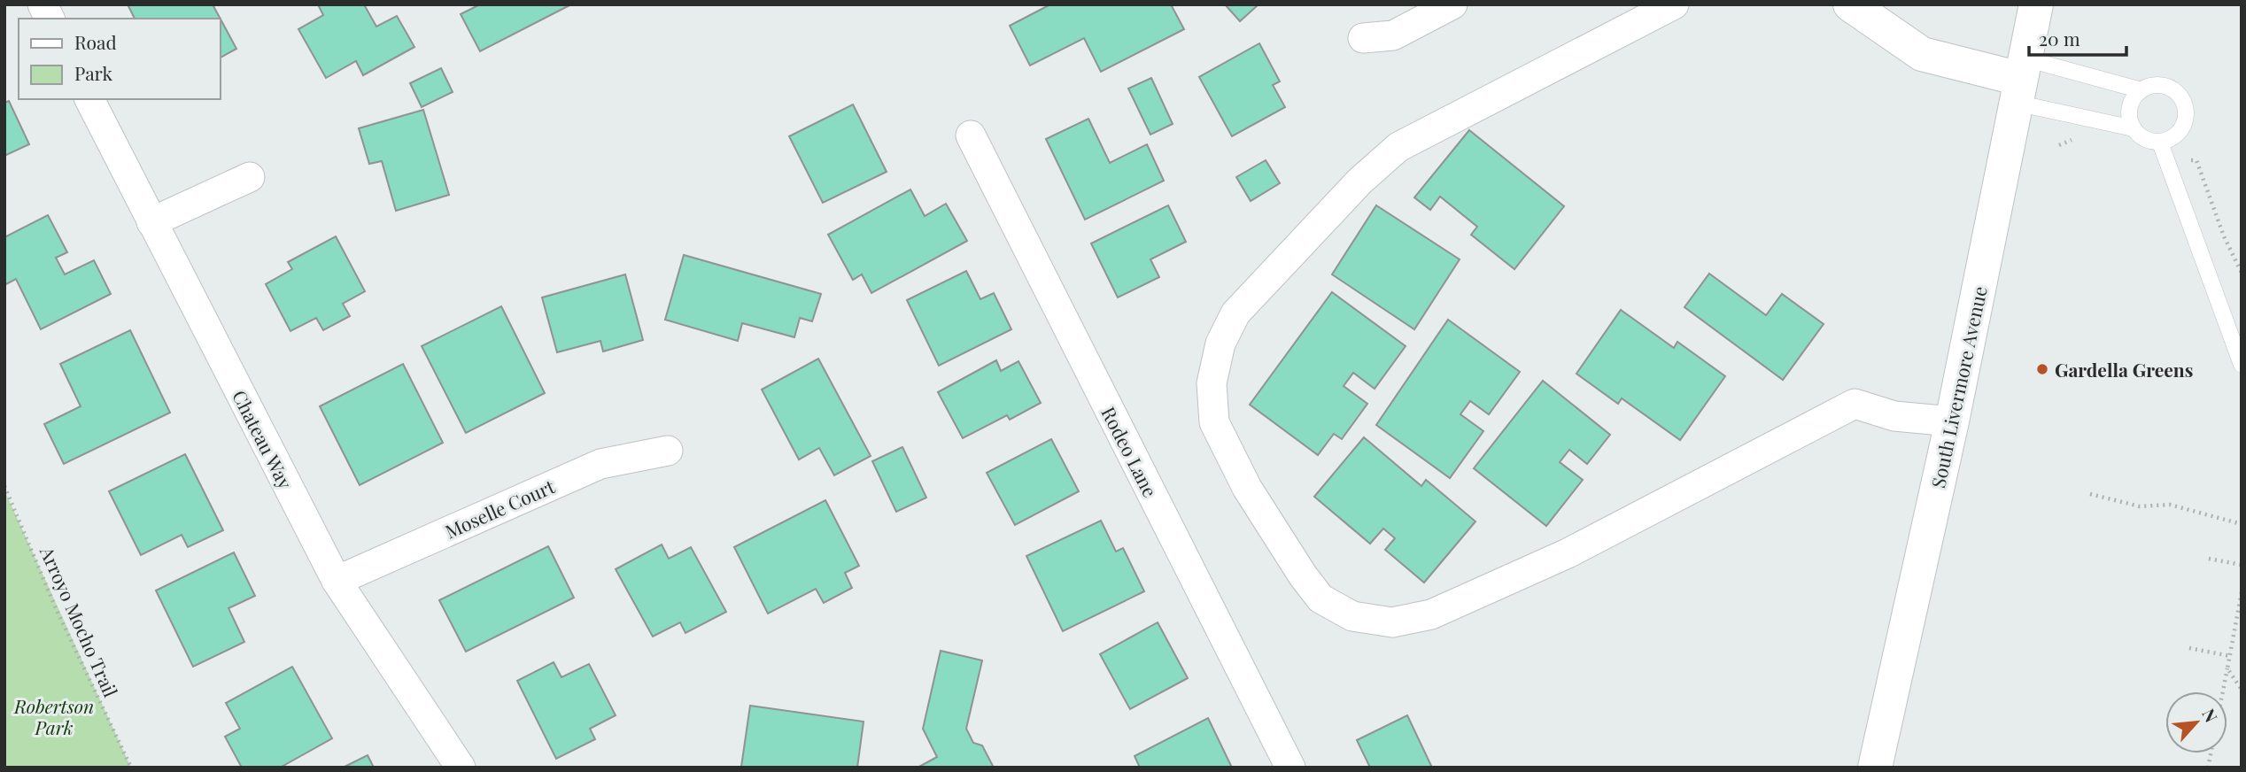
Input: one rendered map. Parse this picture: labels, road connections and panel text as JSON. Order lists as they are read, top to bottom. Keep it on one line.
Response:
{"streets":{"main road":["South Livermore Avenue"],"street":["Chateau Way","Rodeo Lane","Moselle Court"],"path":["Arroyo Mocho Trail"]},"crossings":[["Chateau Way","Moselle Court"]],"parks":["Robertson Park"],"places":["Gardella Greens"],"legend":["Road","Park"],"scale_bar":"20 m","north":"top right"}
